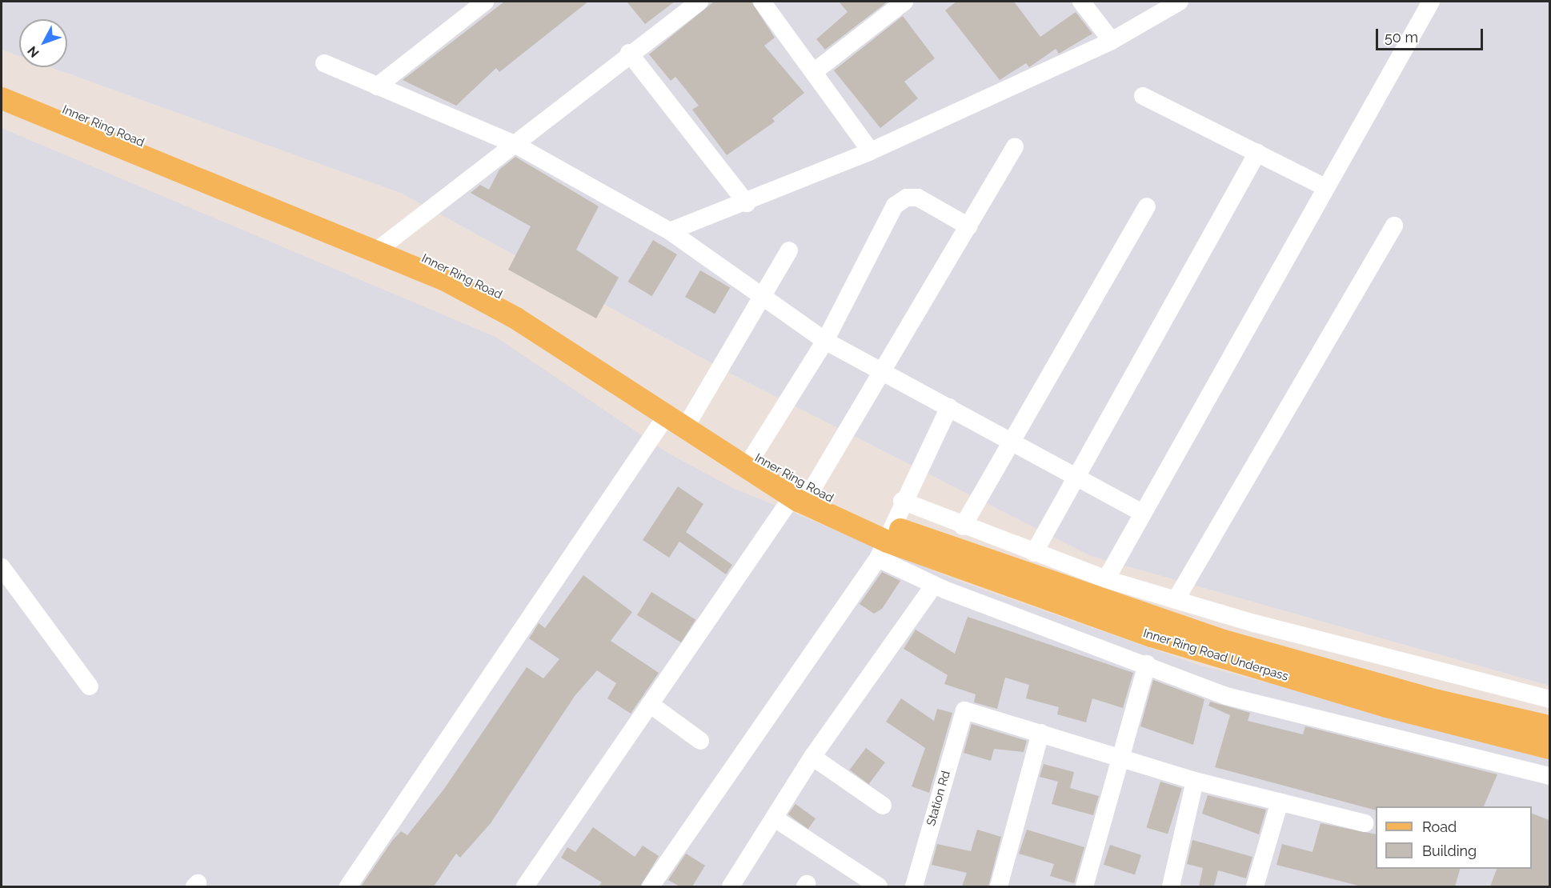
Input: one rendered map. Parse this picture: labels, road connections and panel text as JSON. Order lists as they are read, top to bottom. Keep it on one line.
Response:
{"streets":{"main road":["Inner Ring Road","Inner Ring Road Underpass"],"street":["Station Rd"]},"crossings":[["Inner Ring Road","Inner Ring Road Underpass"]],"legend":["Road","Building"],"scale_bar":"50 m","north":"bottom left"}
